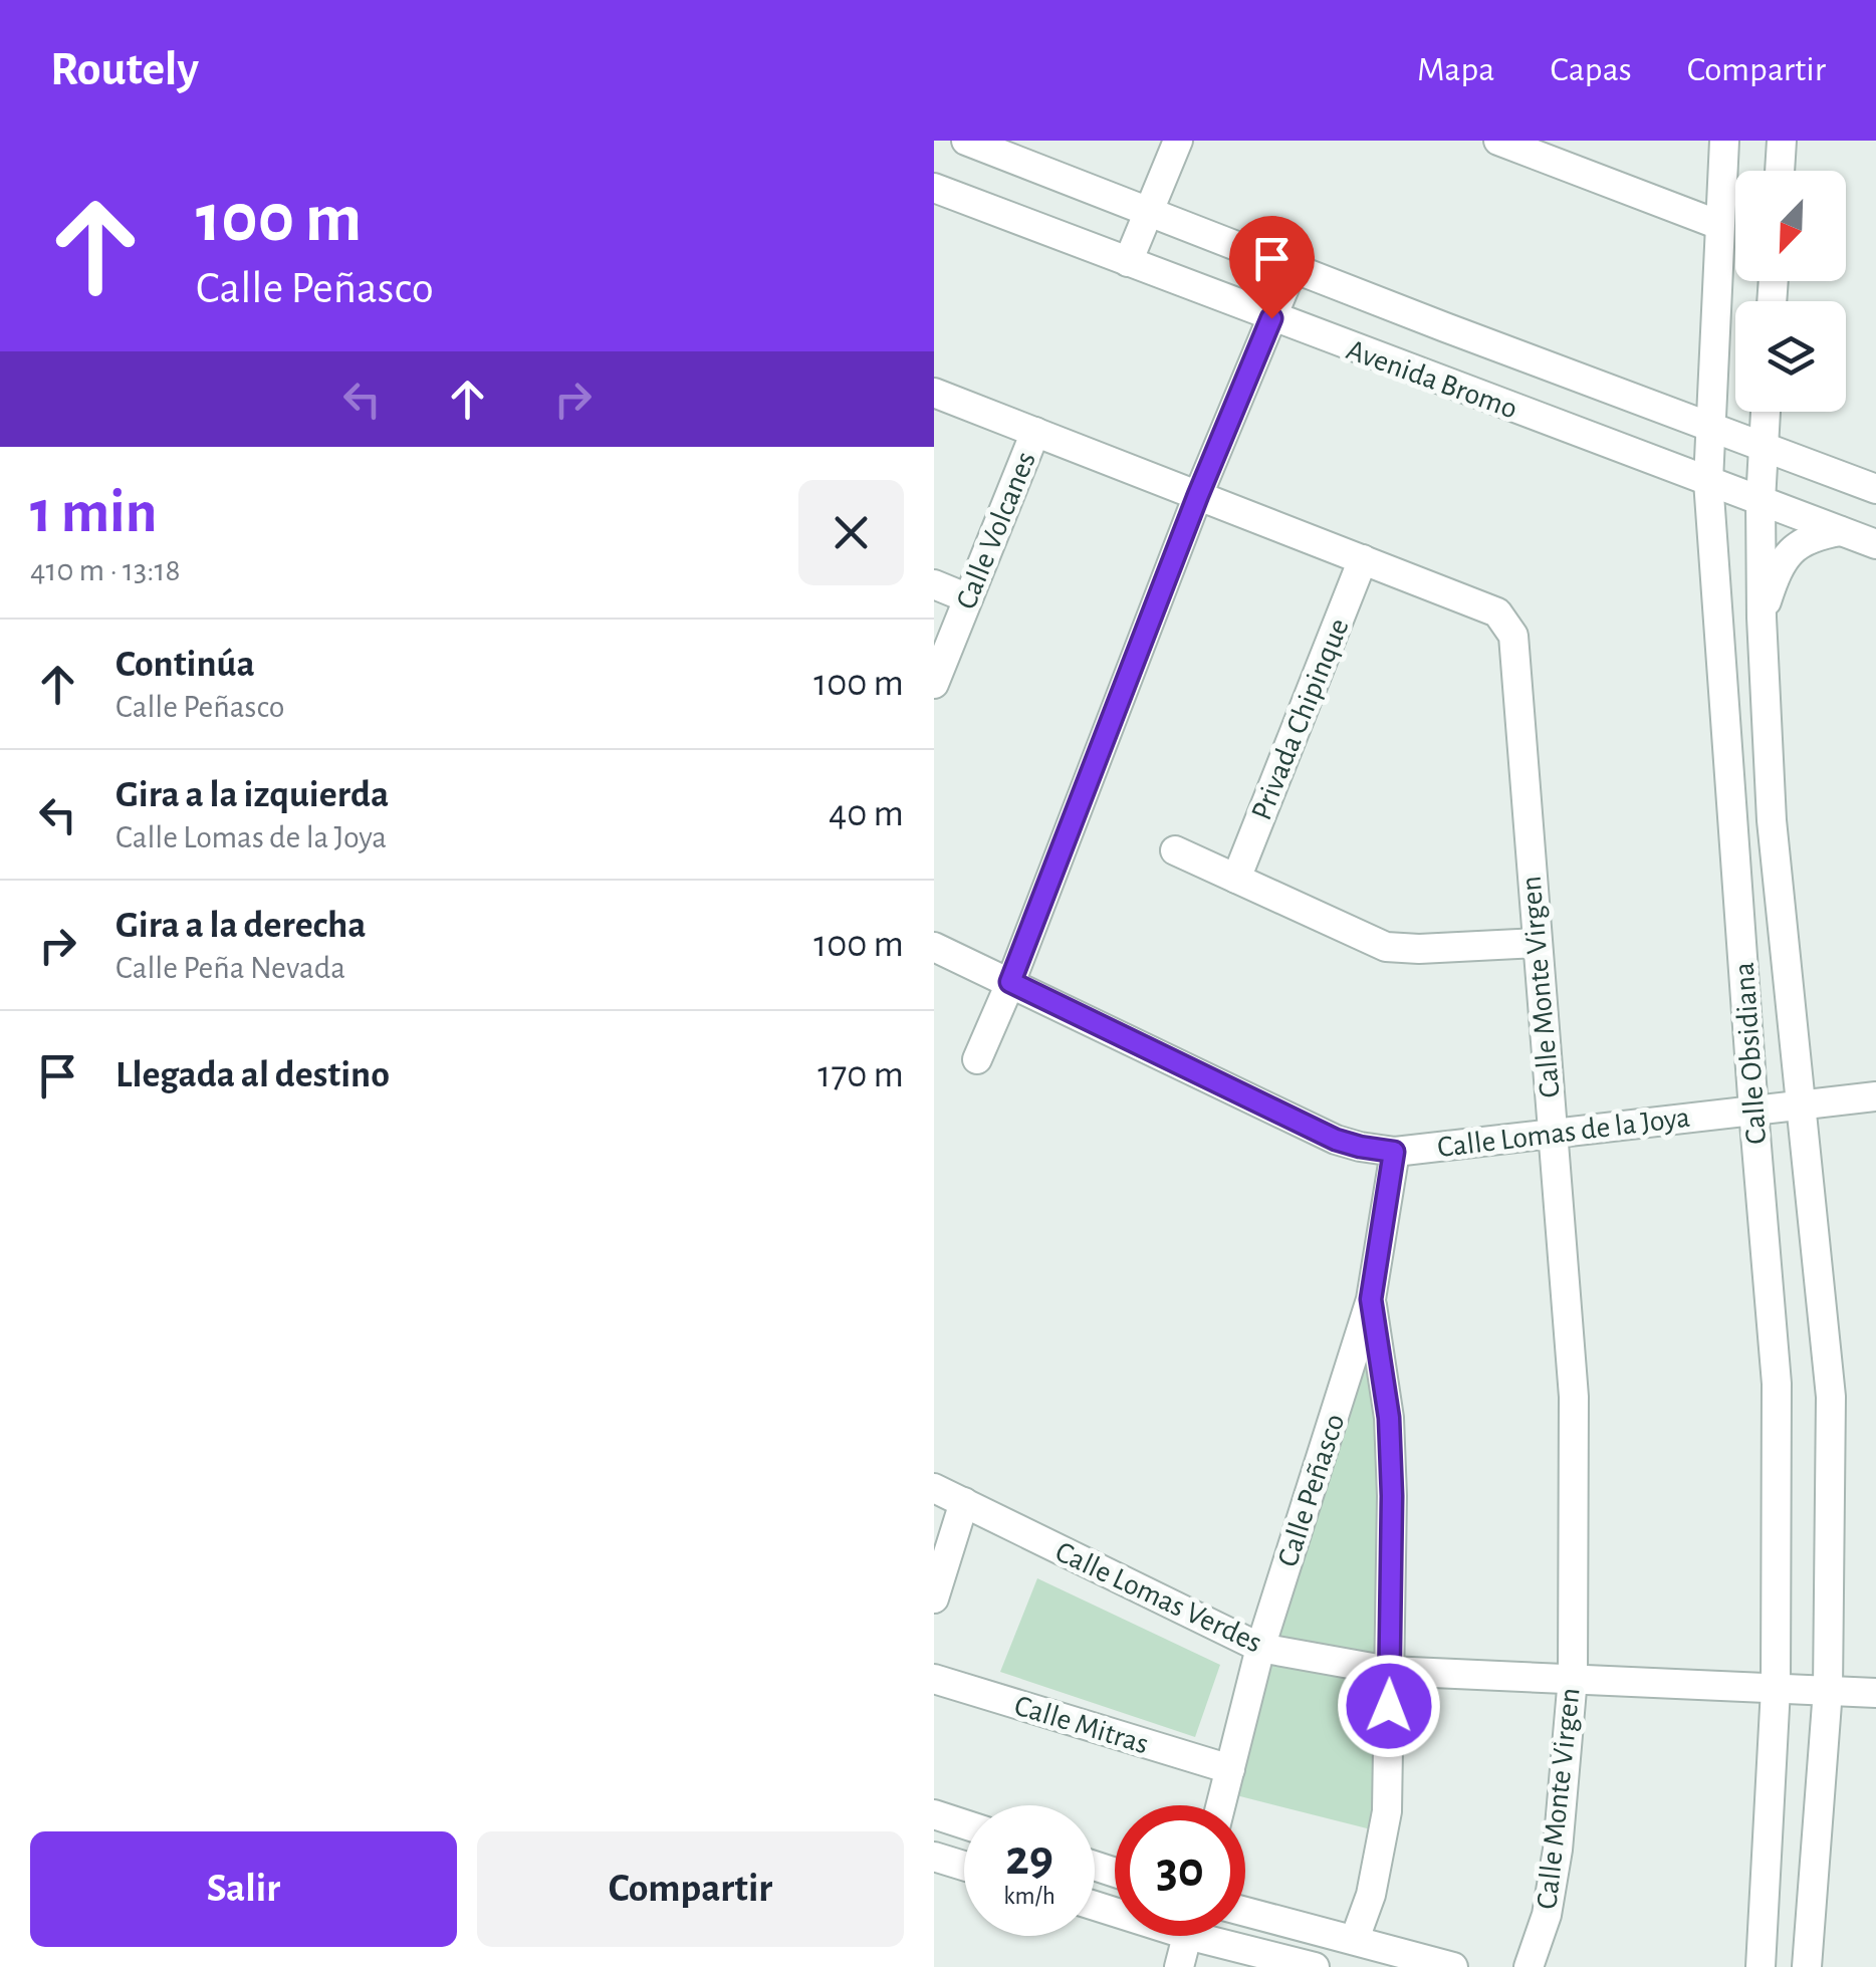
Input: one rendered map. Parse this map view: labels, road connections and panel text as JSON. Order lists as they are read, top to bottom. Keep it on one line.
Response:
{"streets":{"street":["Avenida Bromo","Calle Volcanes","Privada Chipinque","Calle Monte Virgen","Calle Obsidiana","Calle Lomas de la Joya","Calle Peñasco","Calle Lomas Verdes","Calle Mitras"]},"crossings":[["Avenida Bromo","Calle Obsidiana"],["Calle Volcanes","Calle Monte Virgen"],["Privada Chipinque","Calle Monte Virgen"],["Calle Monte Virgen","Calle Lomas de la Joya"],["Calle Monte Virgen","Calle Lomas Verdes"],["Calle Obsidiana","Calle Lomas de la Joya"],["Calle Obsidiana","Calle Lomas Verdes"],["Calle Lomas de la Joya","Calle Peñasco"],["Calle Peñasco","Calle Lomas Verdes"],["Calle Peñasco","Calle Mitras"]],"north":"bottom left","page":{"header":"Routely","nav":["Mapa","Capas","Compartir"],"turn":["100 m","Calle Peñasco"],"heading":["1 min","410 m · 13:18"],"list":[{"name":"Continúa","note":"Calle Peñasco","value":"100 m"},{"name":"Gira a la izquierda","note":"Calle Lomas de la Joya","value":"40 m"},{"name":"Gira a la derecha","note":"Calle Peña Nevada","value":"100 m"},{"name":"Llegada al destino","value":"170 m"}],"speed":"29 km/h","limit":"30","buttons":["Salir","Compartir"]}}
